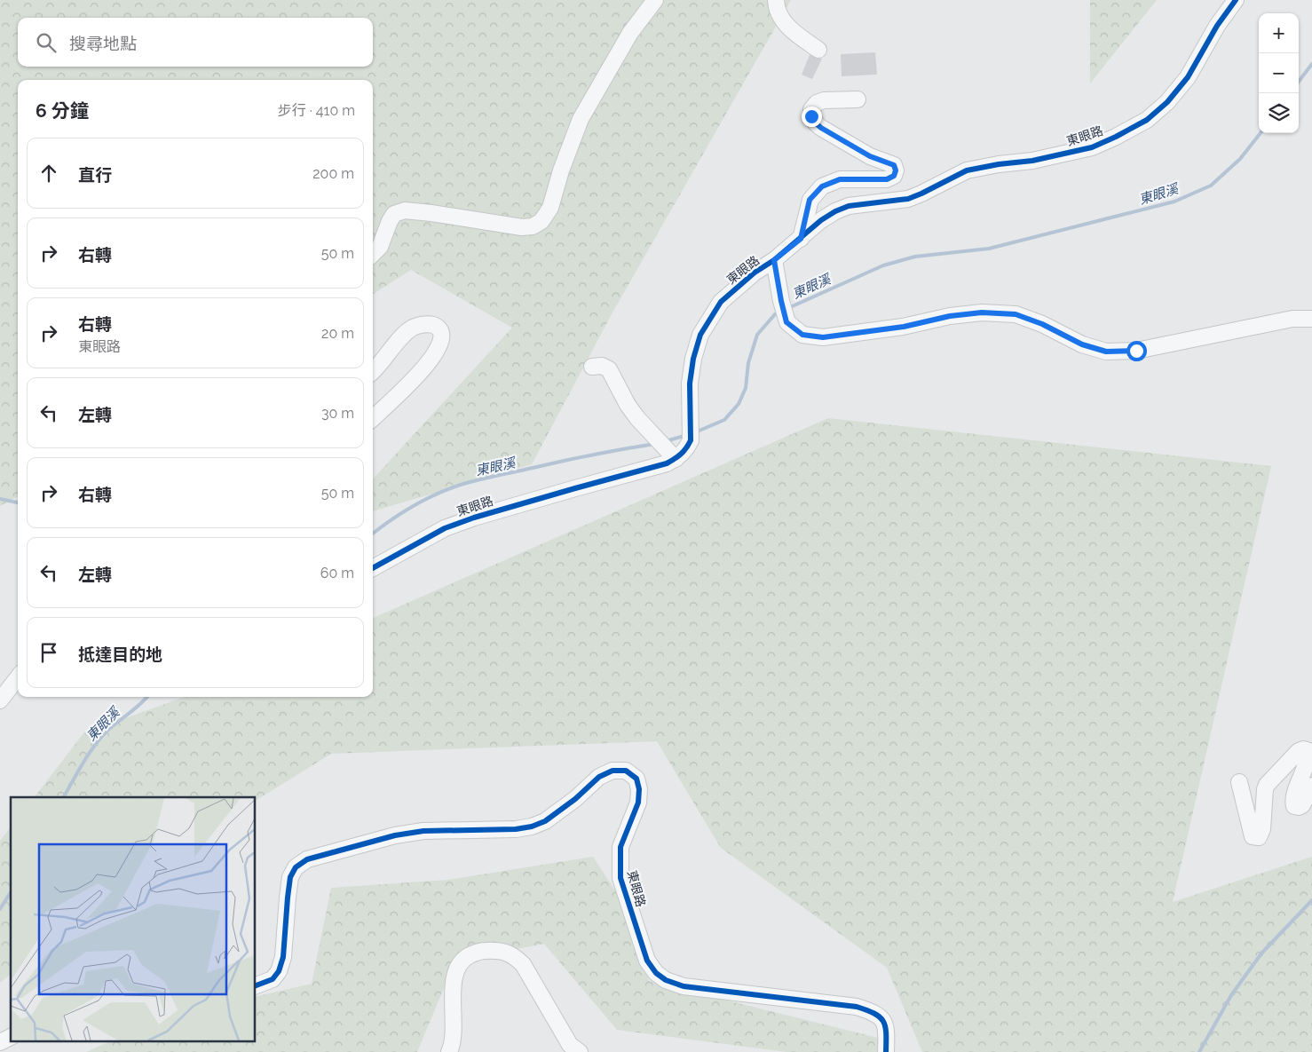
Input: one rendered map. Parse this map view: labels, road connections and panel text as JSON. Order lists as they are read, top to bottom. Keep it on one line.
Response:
{"streets":{"street":["東眼路"]},"water":["東眼溪"],"page":{"map_buttons":["+","−"],"search":"搜尋地點","heading":["6 分鐘","步行 · 410 m"],"list":[["直行","200 m"],["右轉","50 m"],["右轉","東眼路","20 m"],["左轉","30 m"],["右轉","50 m"],["左轉","60 m"],"抵達目的地"]}}
